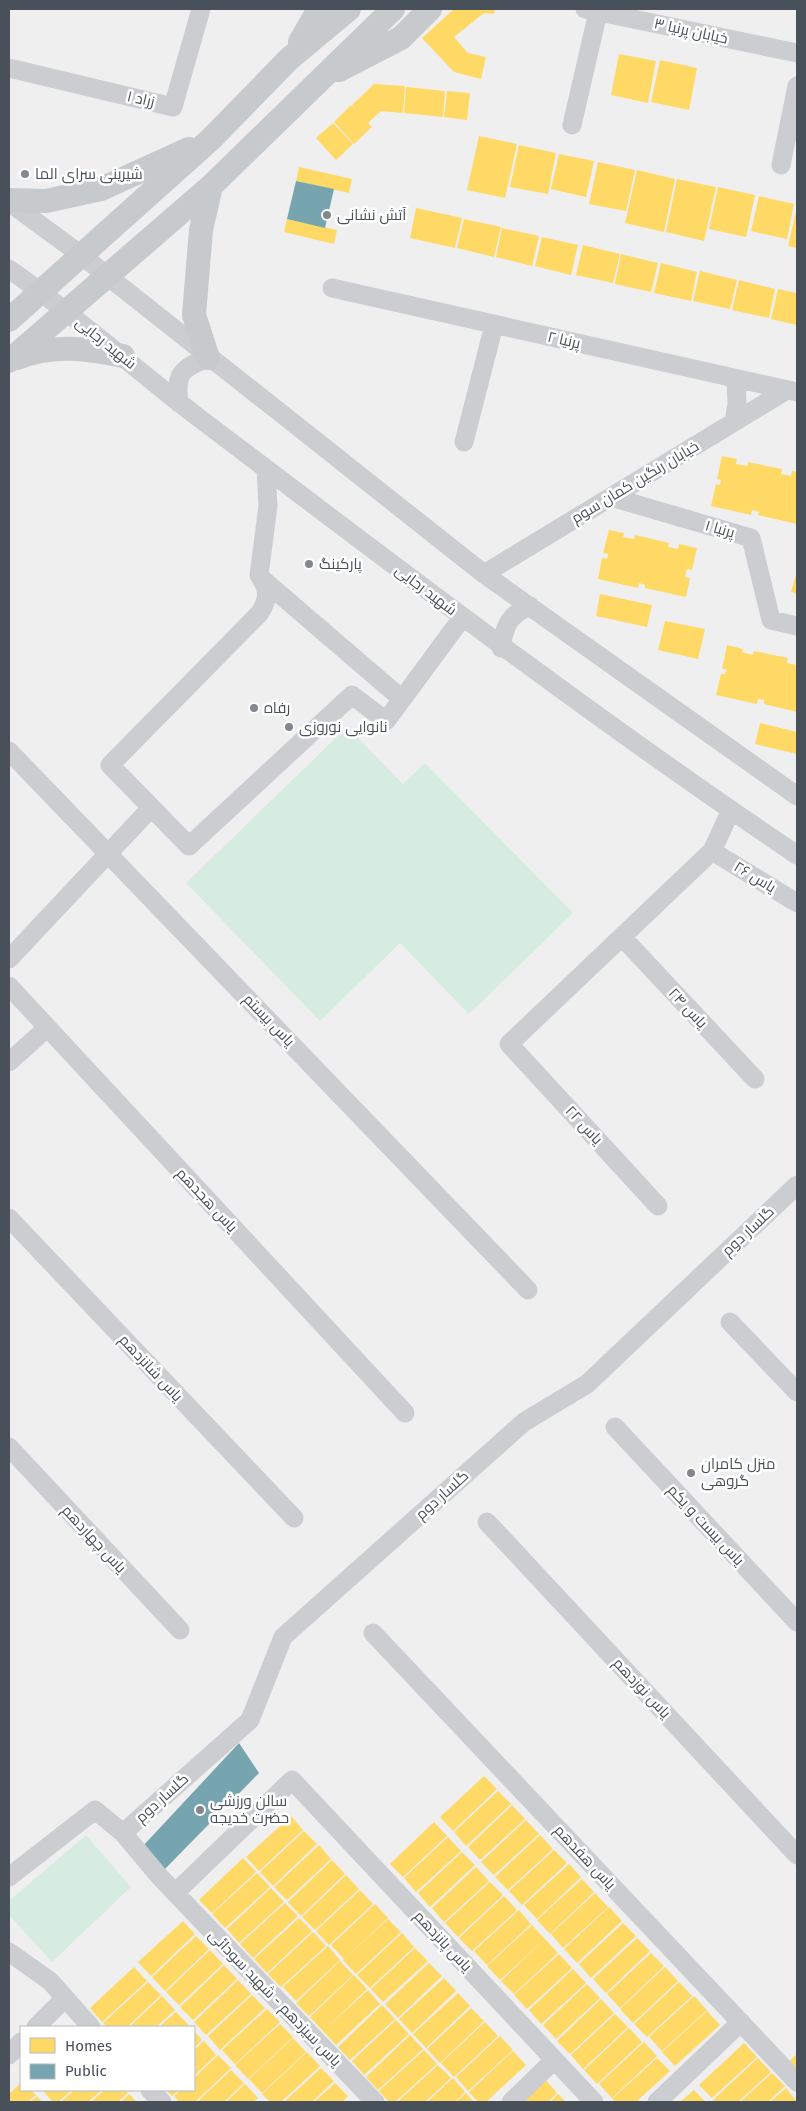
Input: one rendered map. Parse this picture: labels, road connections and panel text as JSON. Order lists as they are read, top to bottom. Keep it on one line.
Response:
{"streets":{"street":["خیابان پرنیا ۳","زراد ۱","پرنیا ۲","شهید رجایی","خیابان رنگین کمان سوم","پرنیا ۱","یاس ۲۶","یاس ۲۴","یاس بیستم","یاس ۲۲","یاس هجدهم","گلسار دوم","یاس شانزدهم","یاس بیست و یکم","یاس چهاردهم","یاس نوزدهم","یاس هفدهم","یاس پانزدهم","یاس سیزدهم - شهید سودائی"]},"crossings":[["پرنیا ۲","خیابان رنگین کمان سوم"],["خیابان رنگین کمان سوم","پرنیا ۱"],["یاس ۲۴","یاس ۲۲"],["گلسار دوم","یاس سیزدهم - شهید سودائی"],["یاس پانزدهم","یاس سیزدهم - شهید سودائی"]],"places":["شیرینی سرای الما","آتش نشانی","پارکینگ","رفاه","نانوایی نوروزی","منزل کامران گروهی","سالن ورزشی حضرت خدیجه"],"legend":["Homes","Public"]}
